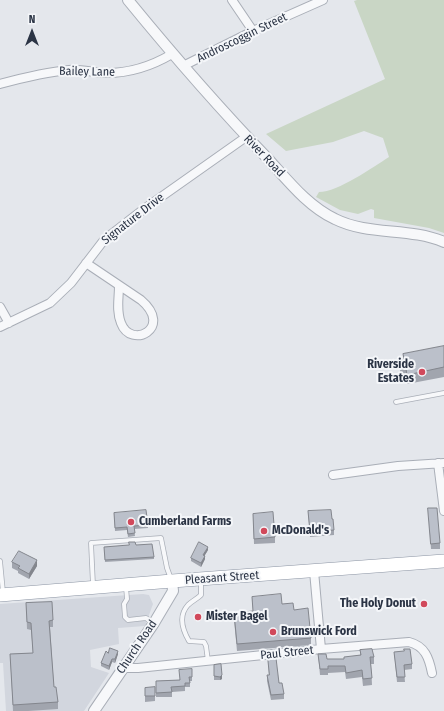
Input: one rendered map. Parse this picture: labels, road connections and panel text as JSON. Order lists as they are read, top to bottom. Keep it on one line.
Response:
{"streets":{"highway":["Pleasant Street"],"street":["Androscoggin Street","Bailey Lane","River Road","Signature Drive","Church Road","Paul Street"]},"crossings":[["Androscoggin Street","River Road"],["Bailey Lane","River Road"],["River Road","Signature Drive"],["Pleasant Street","Church Road"],["Church Road","Paul Street"]],"places":["Riverside Estates","Cumberland Farms","McDonald's","The Holy Donut","Mister Bagel","Brunswick Ford"],"north":"top"}
